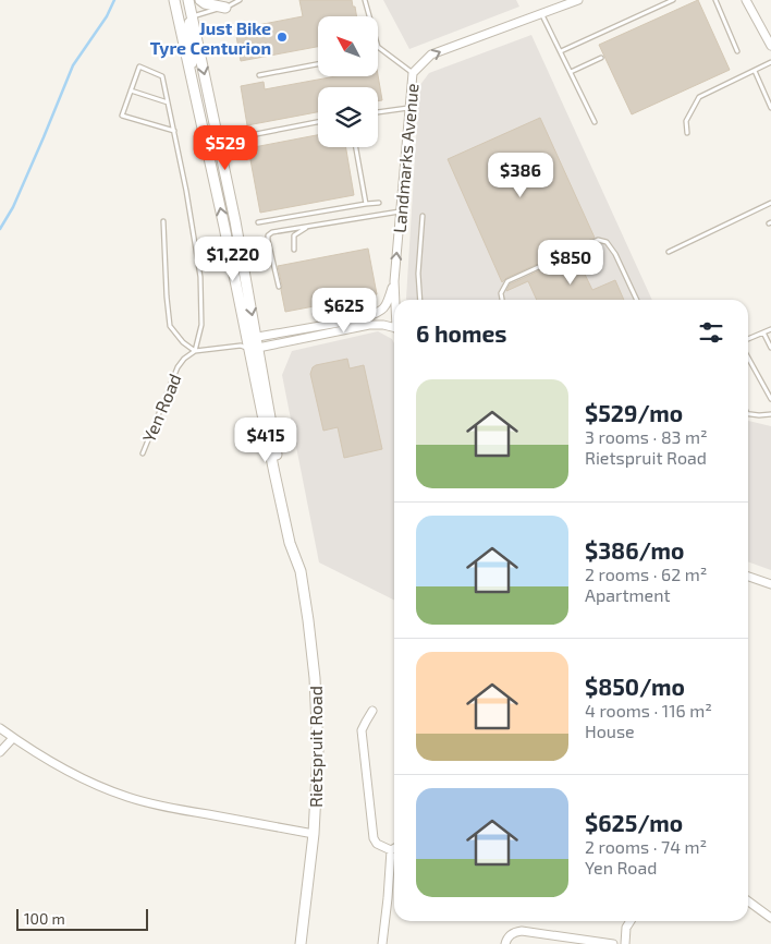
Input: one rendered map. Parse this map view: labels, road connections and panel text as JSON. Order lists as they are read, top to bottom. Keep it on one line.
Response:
{"streets":{"street":["Landmarks Avenue","Rietspruit Road"],"lane":["Yen Road"]},"one_way":["Landmarks Avenue"],"places":["Just Bike Tyre Centurion"],"scale_bar":"100 m","north":"top left","page":{"price":["$529","$386","$1,220","$850","$625","$415"],"heading":"6 homes","list":[{"name":"$529/mo","note":"3 rooms · 83 m² · Rietspruit Road"},{"name":"$386/mo","note":"2 rooms · 62 m² · Apartment"},{"name":"$850/mo","note":"4 rooms · 116 m² · House"},{"name":"$625/mo","note":"2 rooms · 74 m² · Yen Road"}],"scale":"100 m"}}
